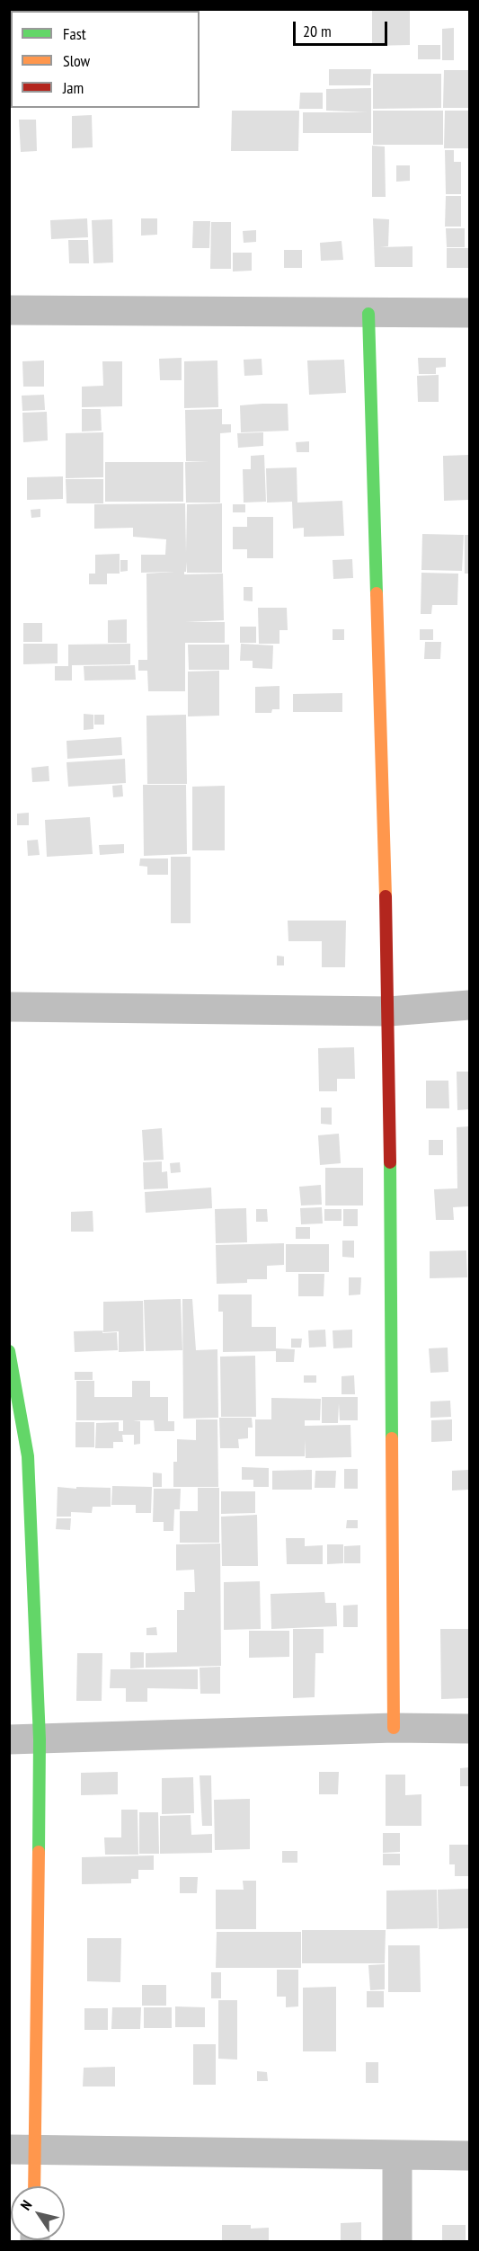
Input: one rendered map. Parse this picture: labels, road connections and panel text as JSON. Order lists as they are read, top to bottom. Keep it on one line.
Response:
{"legend":["Fast","Slow","Jam"],"scale_bar":"20 m","north":"top left"}
